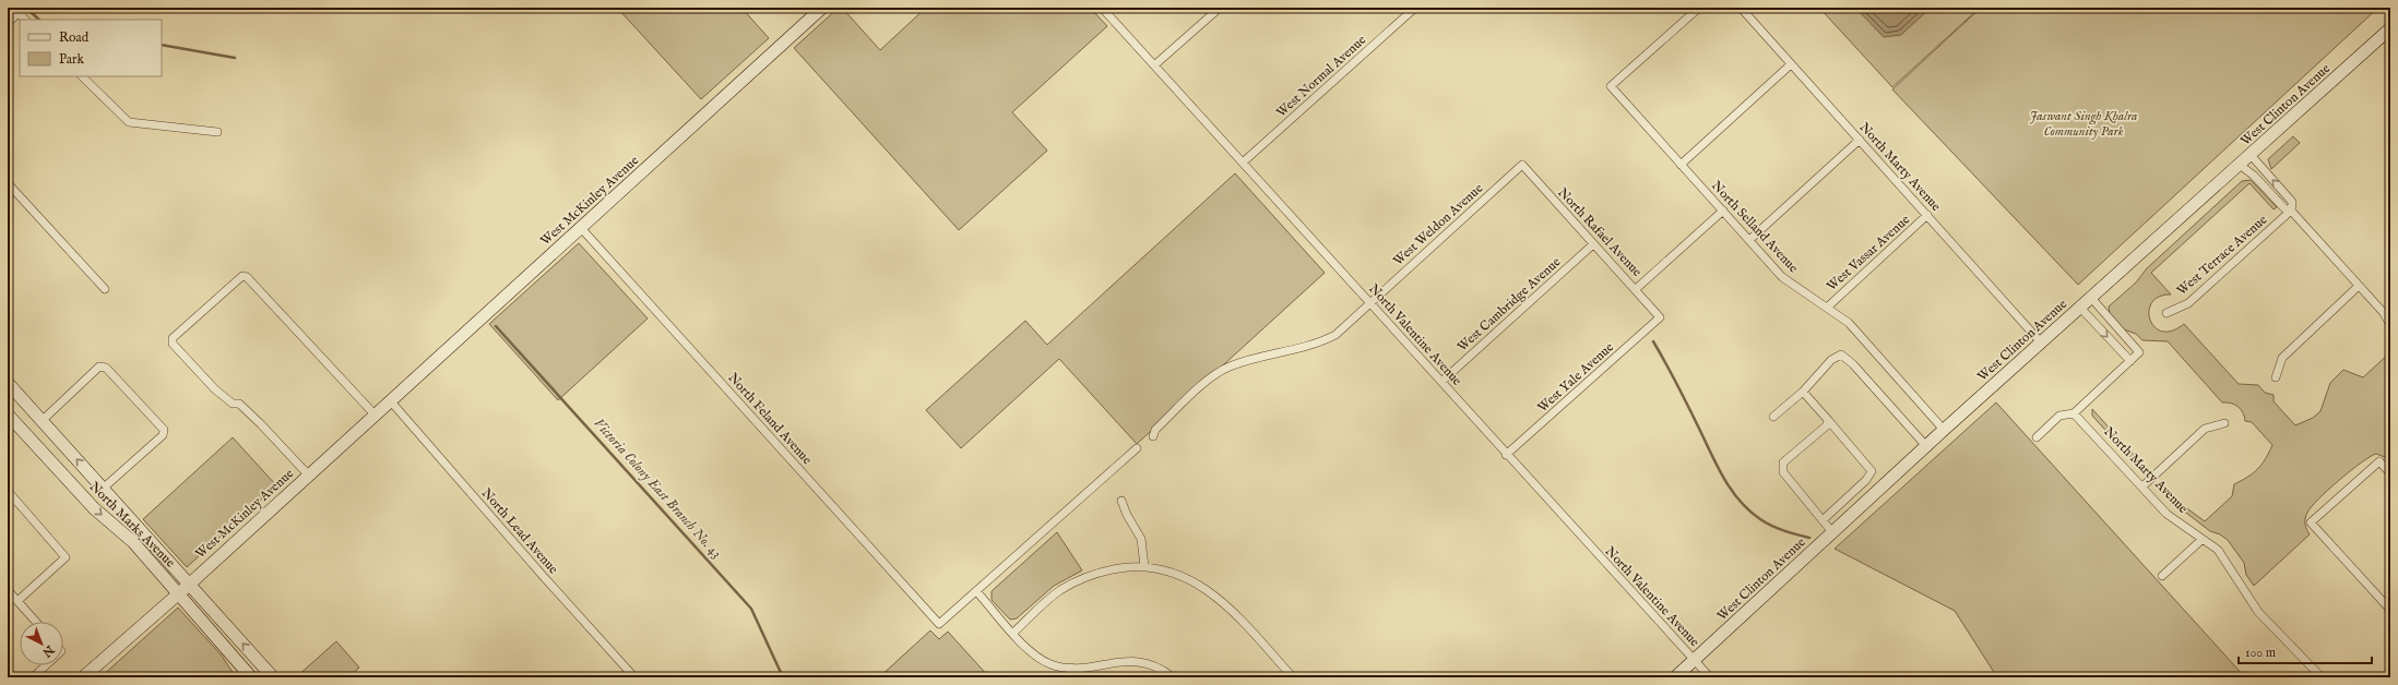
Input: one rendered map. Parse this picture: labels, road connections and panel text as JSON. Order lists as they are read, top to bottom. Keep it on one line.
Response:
{"streets":{"main road":["West Clinton Avenue","West McKinley Avenue","North Marks Avenue"],"street":["West Normal Avenue","North Marty Avenue","West Weldon Avenue","North Selland Avenue","North Rafael Avenue","West Vassar Avenue","West Terrace Avenue","West Cambridge Avenue","North Valentine Avenue","West Yale Avenue","North Feland Avenue","North Lead Avenue"]},"crossings":[["West Normal Avenue","North Valentine Avenue"],["West Clinton Avenue","North Marty Avenue"],["West Clinton Avenue","North Selland Avenue"],["West Clinton Avenue","North Valentine Avenue"],["North Marty Avenue","West Vassar Avenue"],["West McKinley Avenue","North Feland Avenue"],["West McKinley Avenue","North Marks Avenue"],["West McKinley Avenue","North Lead Avenue"],["West Weldon Avenue","North Rafael Avenue"],["West Weldon Avenue","North Valentine Avenue"],["North Selland Avenue","West Vassar Avenue"],["North Rafael Avenue","West Cambridge Avenue"],["North Rafael Avenue","West Yale Avenue"],["West Cambridge Avenue","North Valentine Avenue"],["North Valentine Avenue","West Yale Avenue"]],"water":["Victoria Colony East Branch No. 43"],"parks":["Jaswant Singh Khalra Community Park"],"legend":["Road","Park"],"scale_bar":"100 m","north":"bottom right"}
